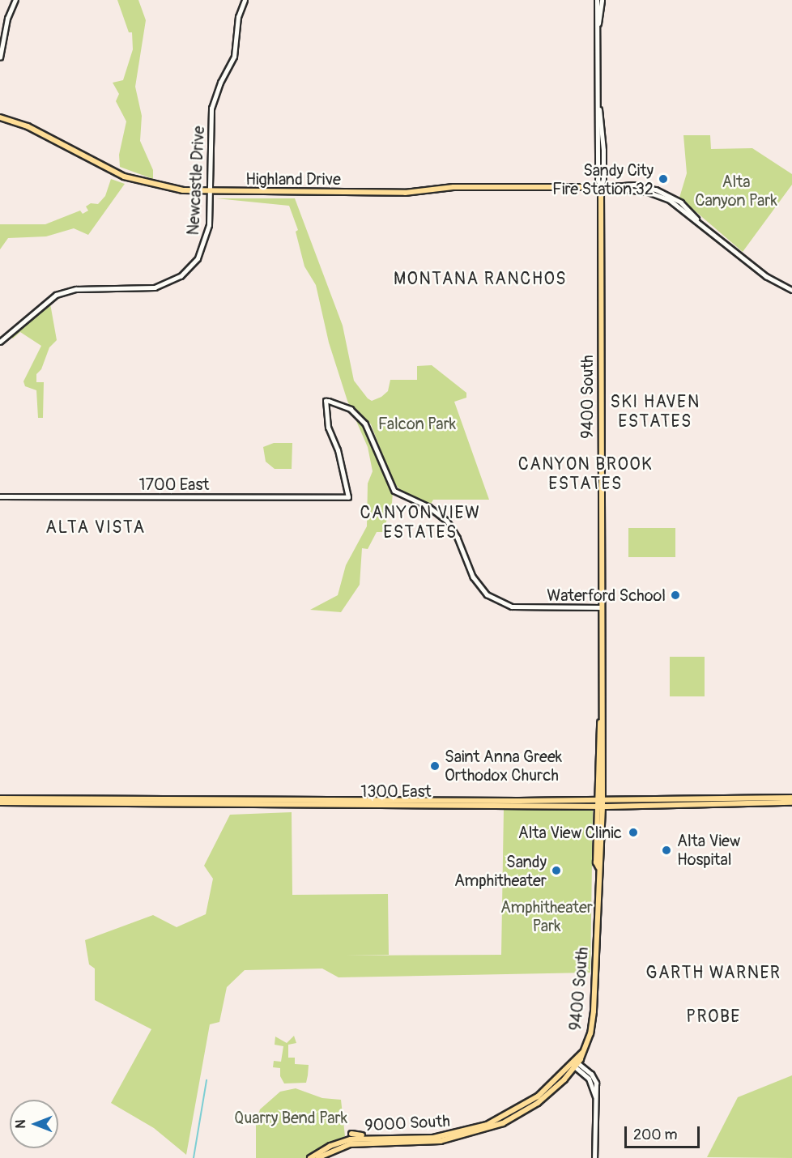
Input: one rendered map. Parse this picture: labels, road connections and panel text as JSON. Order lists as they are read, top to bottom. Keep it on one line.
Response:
{"streets":{"main road":["Highland Drive","9400 South","1300 East","9000 South"],"street":["Newcastle Drive","1700 East"]},"crossings":[["Highland Drive","Newcastle Drive"],["Highland Drive","9400 South"],["9400 South","1700 East"],["9400 South","1300 East"],["9400 South","9000 South"]],"districts":["MONTANA RANCHOS","SKI HAVEN ESTATES","CANYON BROOK ESTATES","CANYON VIEW ESTATES","ALTA VISTA","GARTH WARNER","PROBE"],"parks":["Alta Canyon Park","Falcon Park","Amphitheater Park","Quarry Bend Park"],"places":["Sandy City Fire Station 32","Waterford School","Saint Anna Greek Orthodox Church","Alta View Clinic","Alta View Hospital","Sandy Amphitheater"],"scale_bar":"200 m","north":"left"}
